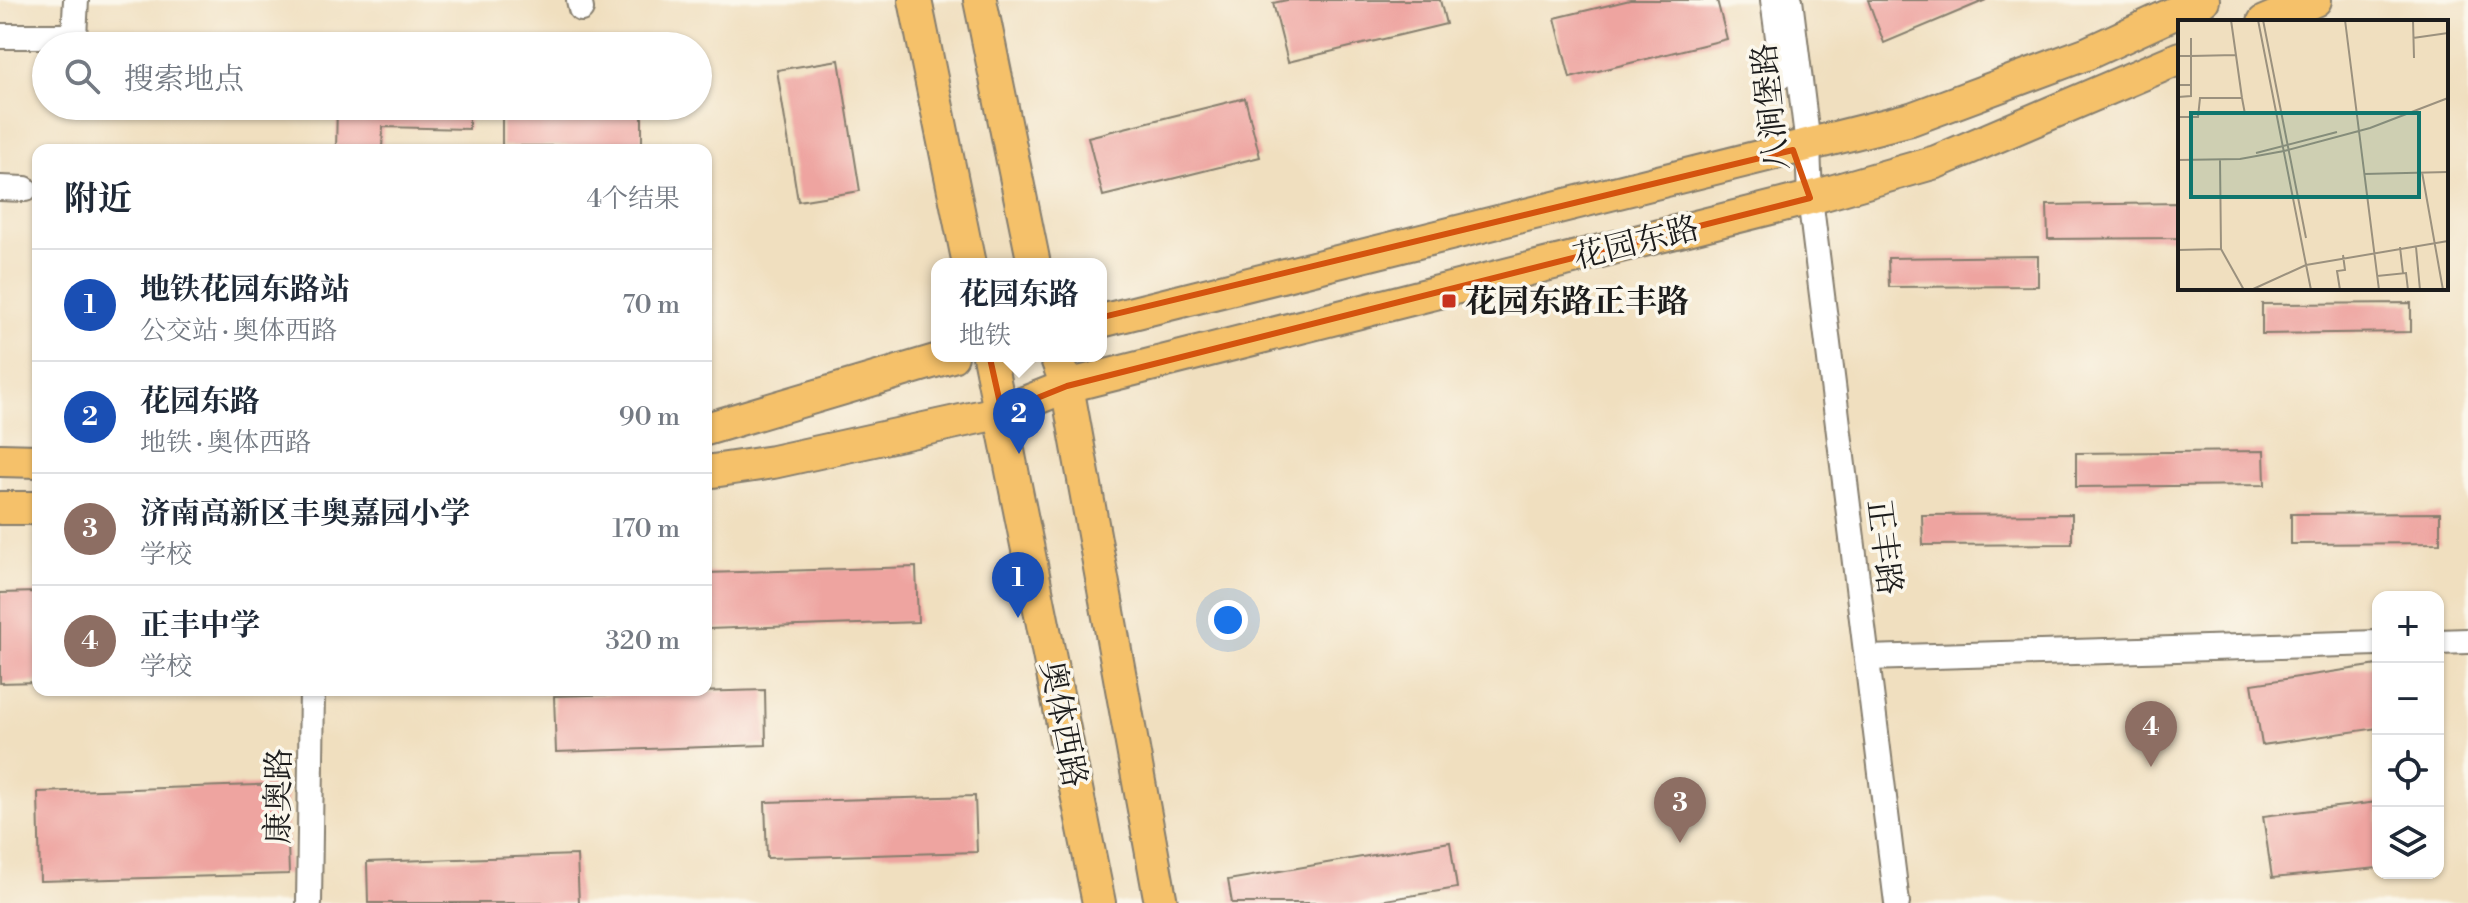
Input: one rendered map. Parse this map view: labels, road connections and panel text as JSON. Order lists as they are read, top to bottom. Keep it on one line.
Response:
{"streets":{"main road":["花园东路","奥体西路"],"street":["八涧堡路","正丰路","康奥路"]},"crossings":[["八涧堡路","花园东路"],["八涧堡路","正丰路"],["花园东路","正丰路"],["花园东路","奥体西路"]],"places":{"transit":["花园东路正丰路"]},"page":{"search":"搜索地点","heading":["附近","4个结果"],"list":[{"mark":"1","name":"地铁花园东路站","note":"公交站 · 奥体西路","value":"70 m"},{"mark":"2","name":"花园东路","note":"地铁 · 奥体西路","value":"90 m"},{"mark":"3","name":"济南高新区丰奥嘉园小学","note":"学校","value":"170 m"},{"mark":"4","name":"正丰中学","note":"学校","value":"320 m"}],"popup":["花园东路","地铁"],"pins":["2","1","4","3"],"map_buttons":["+","−"]}}
